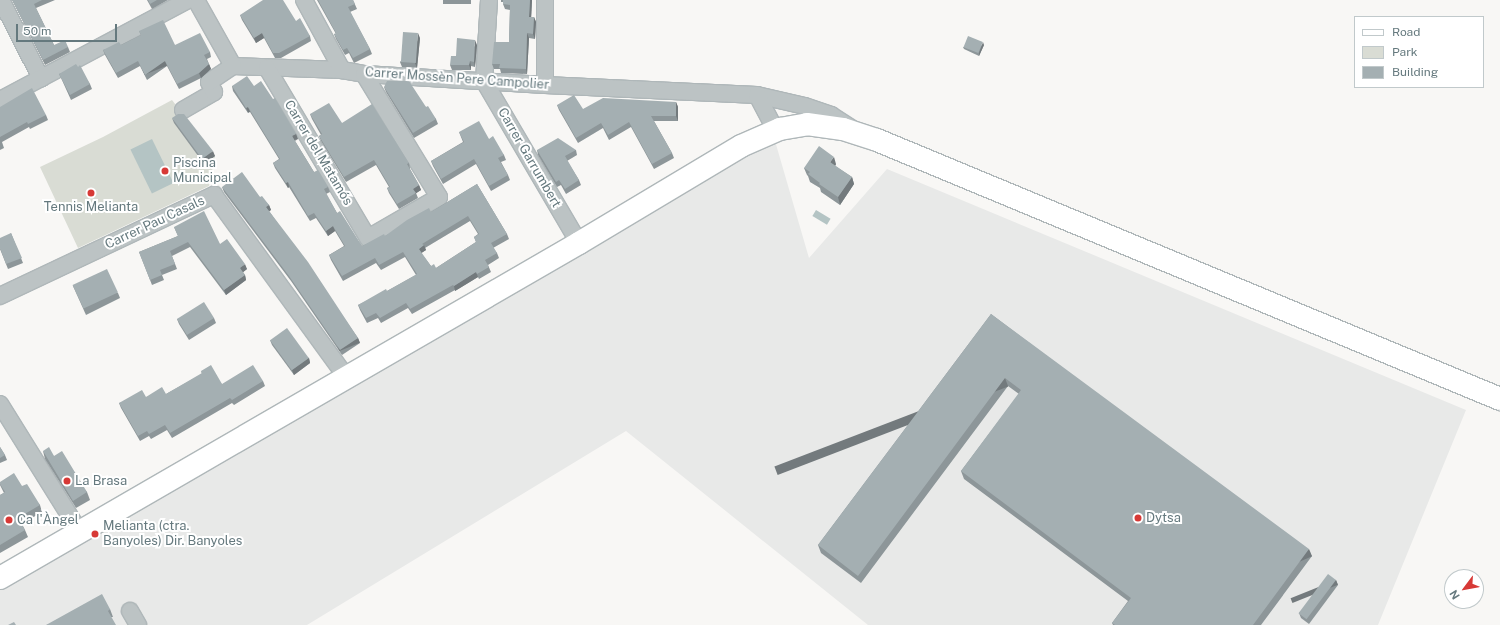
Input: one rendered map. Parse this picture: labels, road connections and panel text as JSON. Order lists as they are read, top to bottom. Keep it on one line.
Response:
{"streets":{"street":["Carrer Mossèn Pere Campolier","Carrer del Matamós","Carrer Garrumbert","Carrer Pau Casals"]},"crossings":[["Carrer Mossèn Pere Campolier","Carrer del Matamós"],["Carrer Mossèn Pere Campolier","Carrer Garrumbert"]],"places":["Piscina Municipal","Tennis Melianta","La Brasa","Dytsa","Ca l'Àngel","Melianta (ctra. Banyoles) Dir. Banyoles"],"legend":["Road","Park","Building"],"scale_bar":"50 m","north":"bottom left"}
